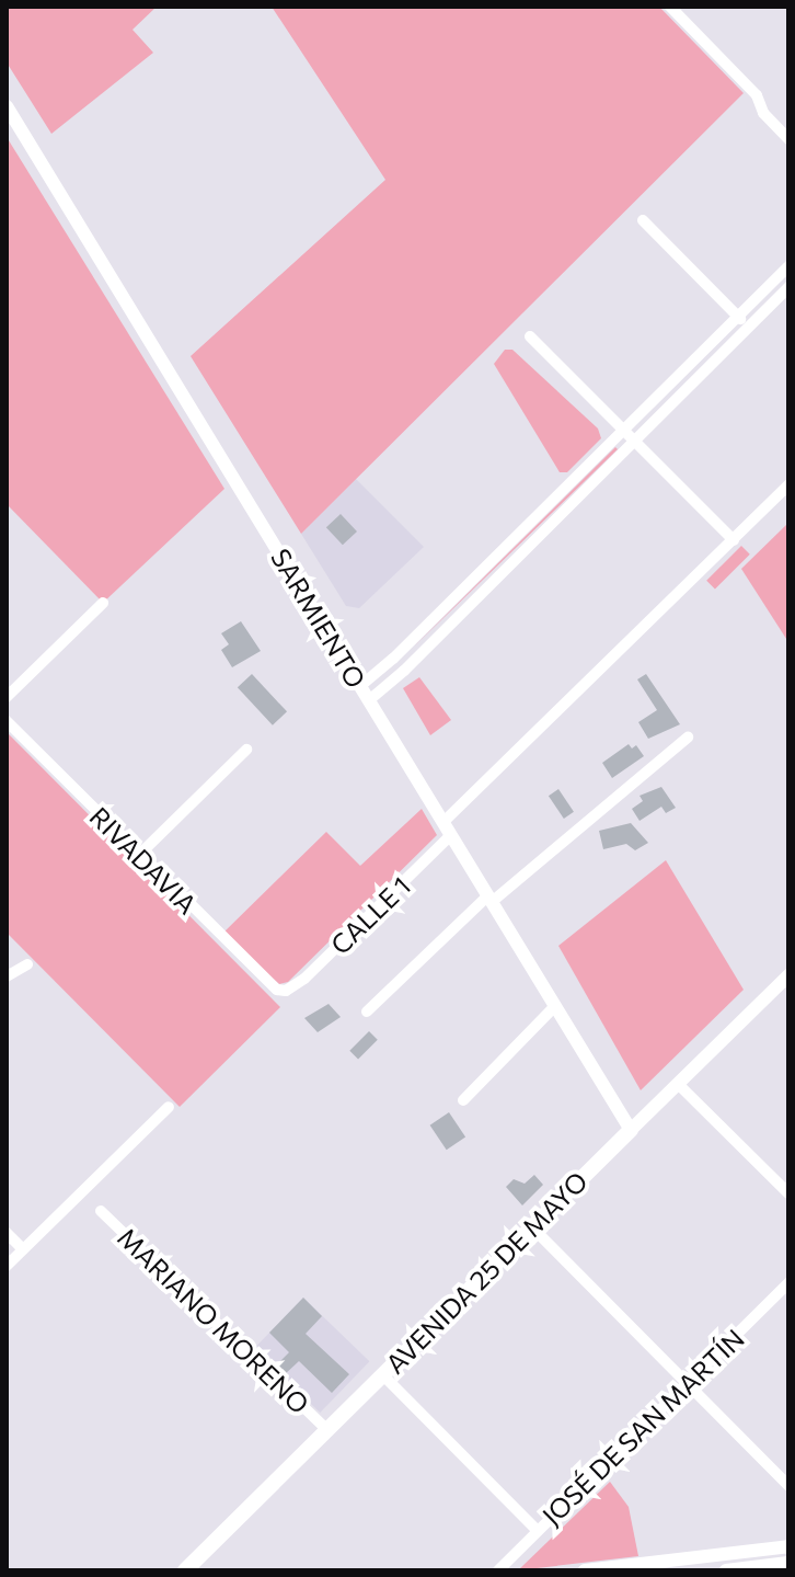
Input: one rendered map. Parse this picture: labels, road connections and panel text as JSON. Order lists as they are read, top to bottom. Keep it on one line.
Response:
{"streets":{"main road":["AVENIDA 25 DE MAYO"],"street":["SARMIENTO","RIVADAVIA","CALLE 1","MARIANO MORENO","JOSÉ DE SAN MARTÍN"]},"crossings":[["SARMIENTO","CALLE 1"],["SARMIENTO","AVENIDA 25 DE MAYO"],["RIVADAVIA","CALLE 1"],["AVENIDA 25 DE MAYO","MARIANO MORENO"]]}
